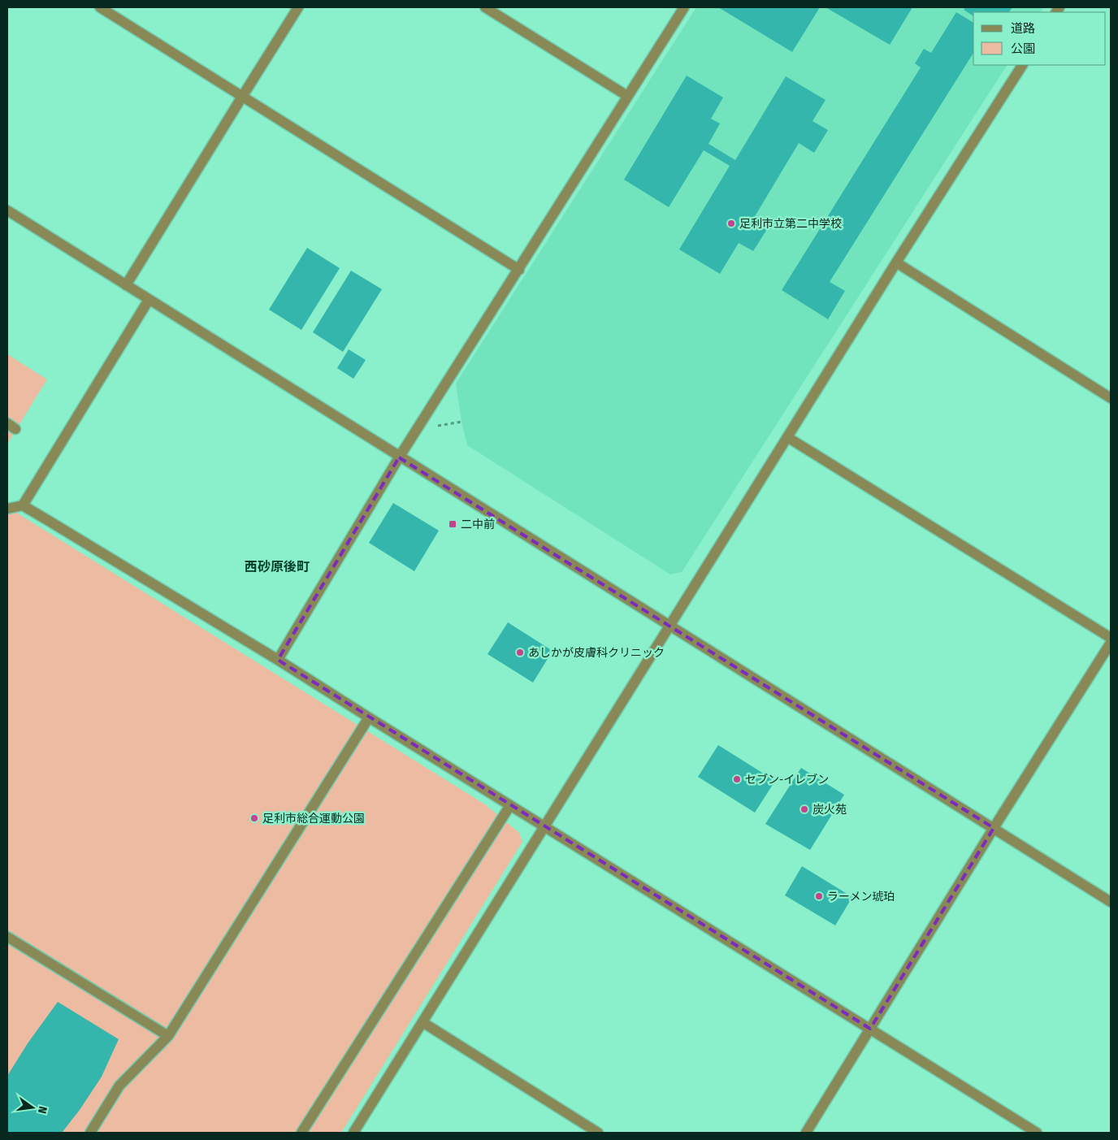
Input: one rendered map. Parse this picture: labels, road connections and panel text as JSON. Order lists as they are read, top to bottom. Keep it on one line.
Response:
{"districts":["西砂原後町"],"places":{"other":["足利市立第二中学校","あしかが皮膚科クリニック","セブン-イレブン","炭火苑","足利市総合運動公園","ラーメン琥珀"],"transit":["二中前"]},"legend":["道路","公園"],"north":"right"}
